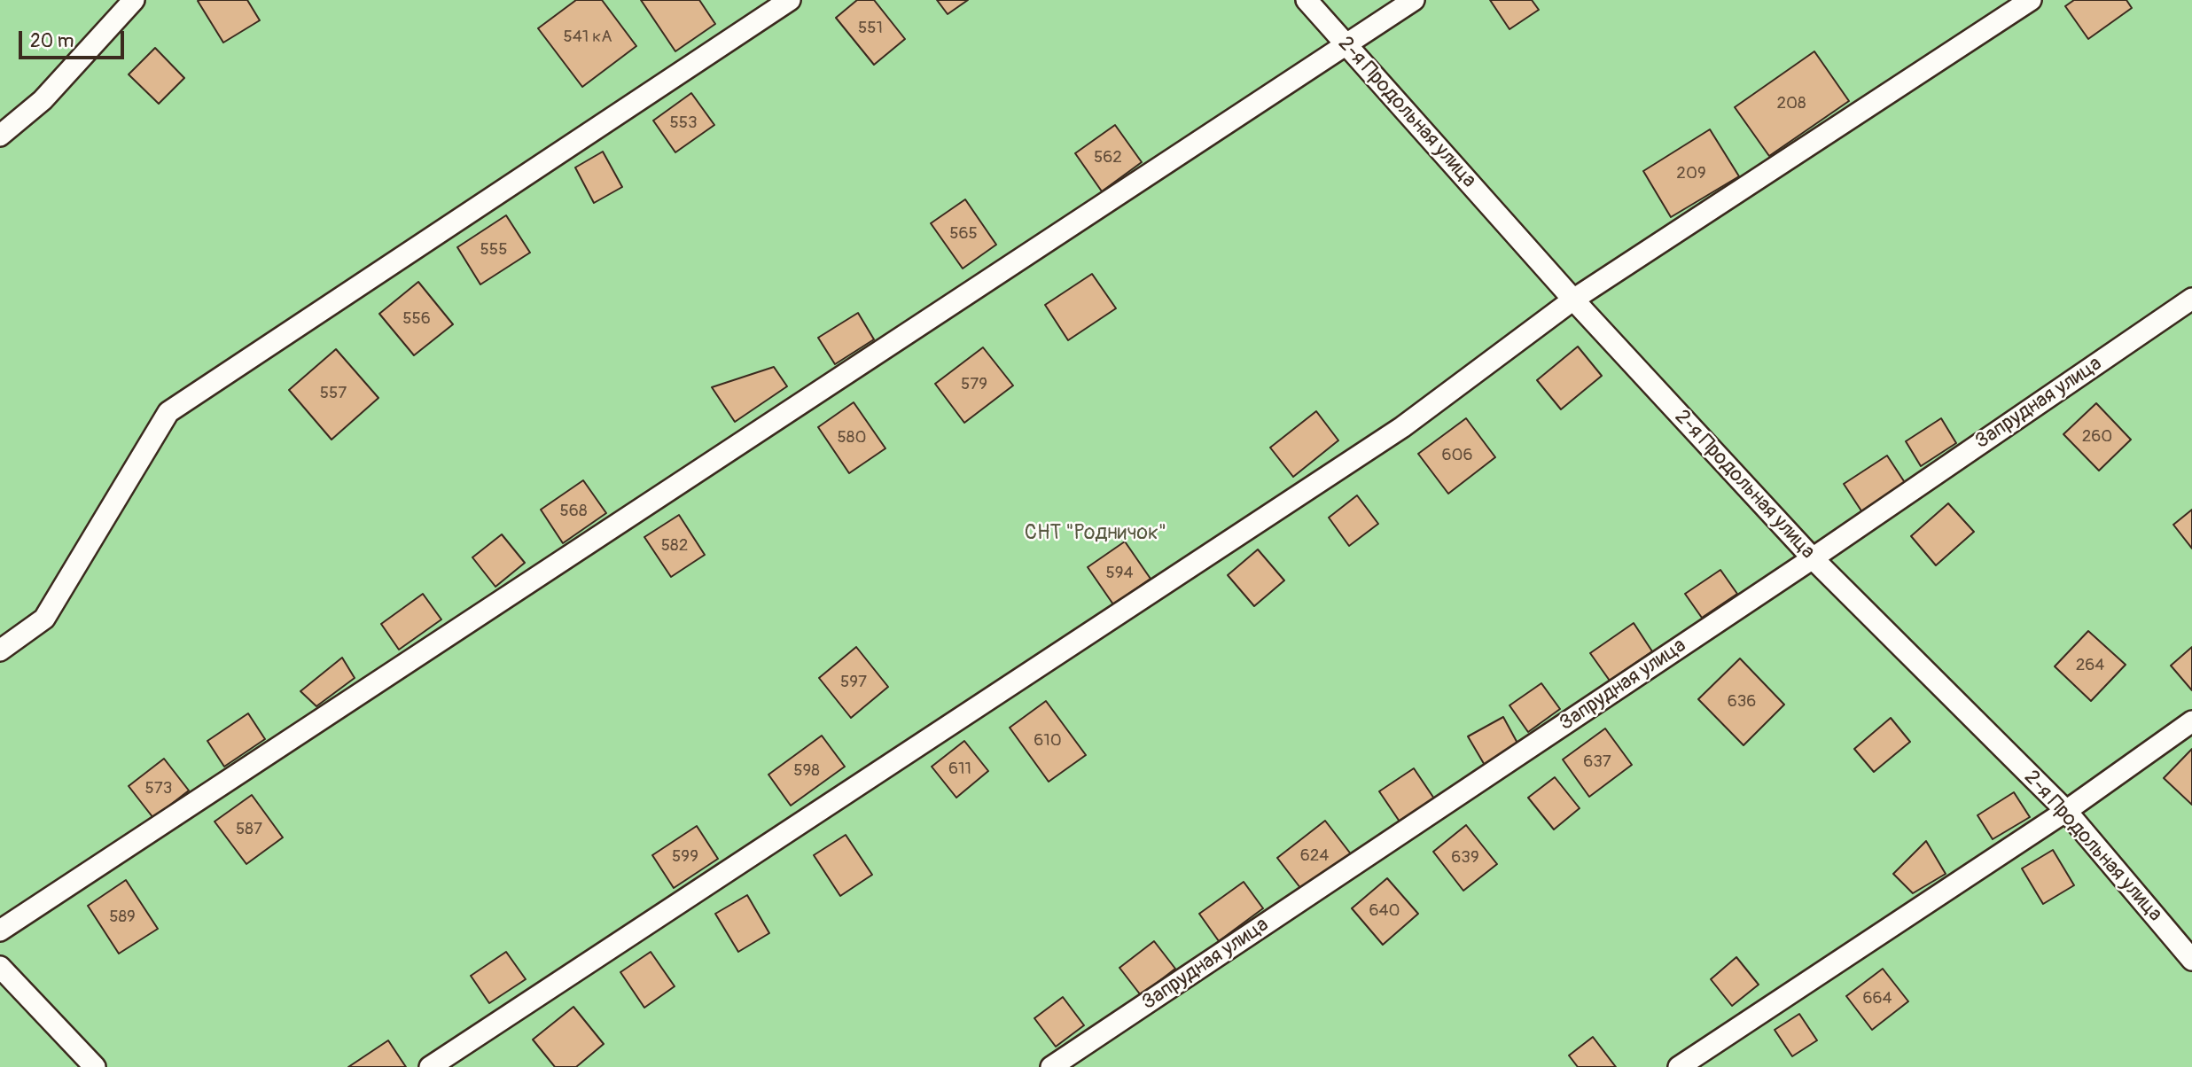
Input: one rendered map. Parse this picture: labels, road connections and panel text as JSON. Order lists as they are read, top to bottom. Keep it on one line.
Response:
{"streets":{"lane":["2-я Продольная улица","Запрудная улица"]},"crossings":[["2-я Продольная улица","Запрудная улица"]],"parks":["СНТ \"Родничок\""],"house_numbers":["551","541 кА","208","553","562","209","565","555","556","579","557","260","580","606","568","582","594","264","597","636","610","637","611","598","573","587","624","599","639","640","589","664"],"scale_bar":"20 m"}
